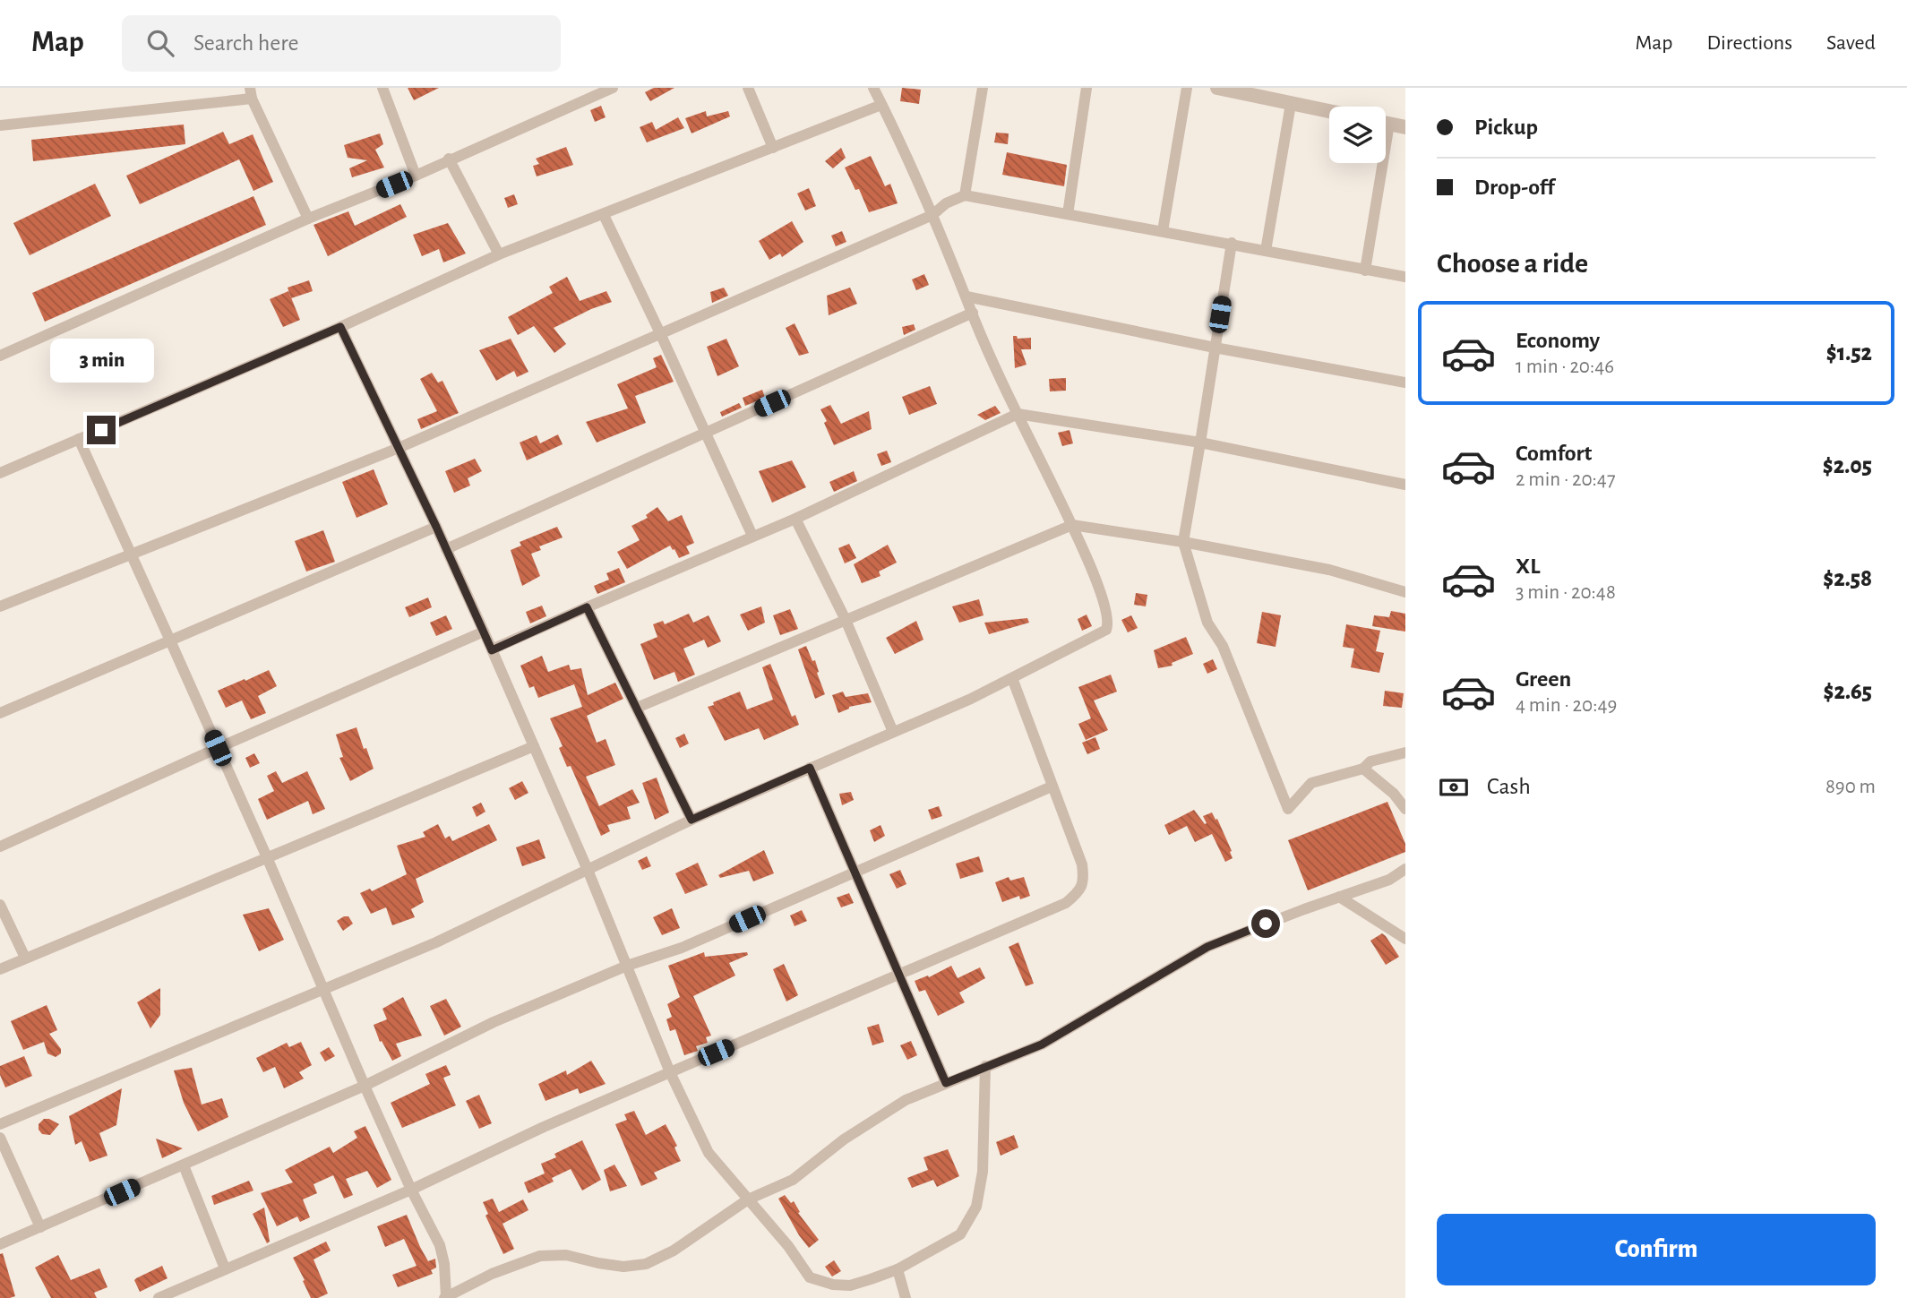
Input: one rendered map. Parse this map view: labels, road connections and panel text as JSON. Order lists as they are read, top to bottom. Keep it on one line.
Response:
{"page":{"header":"Map","search":"Search here","nav":["Map","Directions","Saved"],"banner":["Pickup","Drop-off"],"heading":"Choose a ride","list":[{"name":"Economy","note":"1 min · 20:46","value":"$1.52"},{"name":"Comfort","note":"2 min · 20:47","value":"$2.05"},{"name":"XL","note":"3 min · 20:48","value":"$2.58"},{"name":"Green","note":"4 min · 20:49","value":"$2.65"}],"bubble":"3 min","pay":["Cash","890 m"],"buttons":"Confirm"}}
